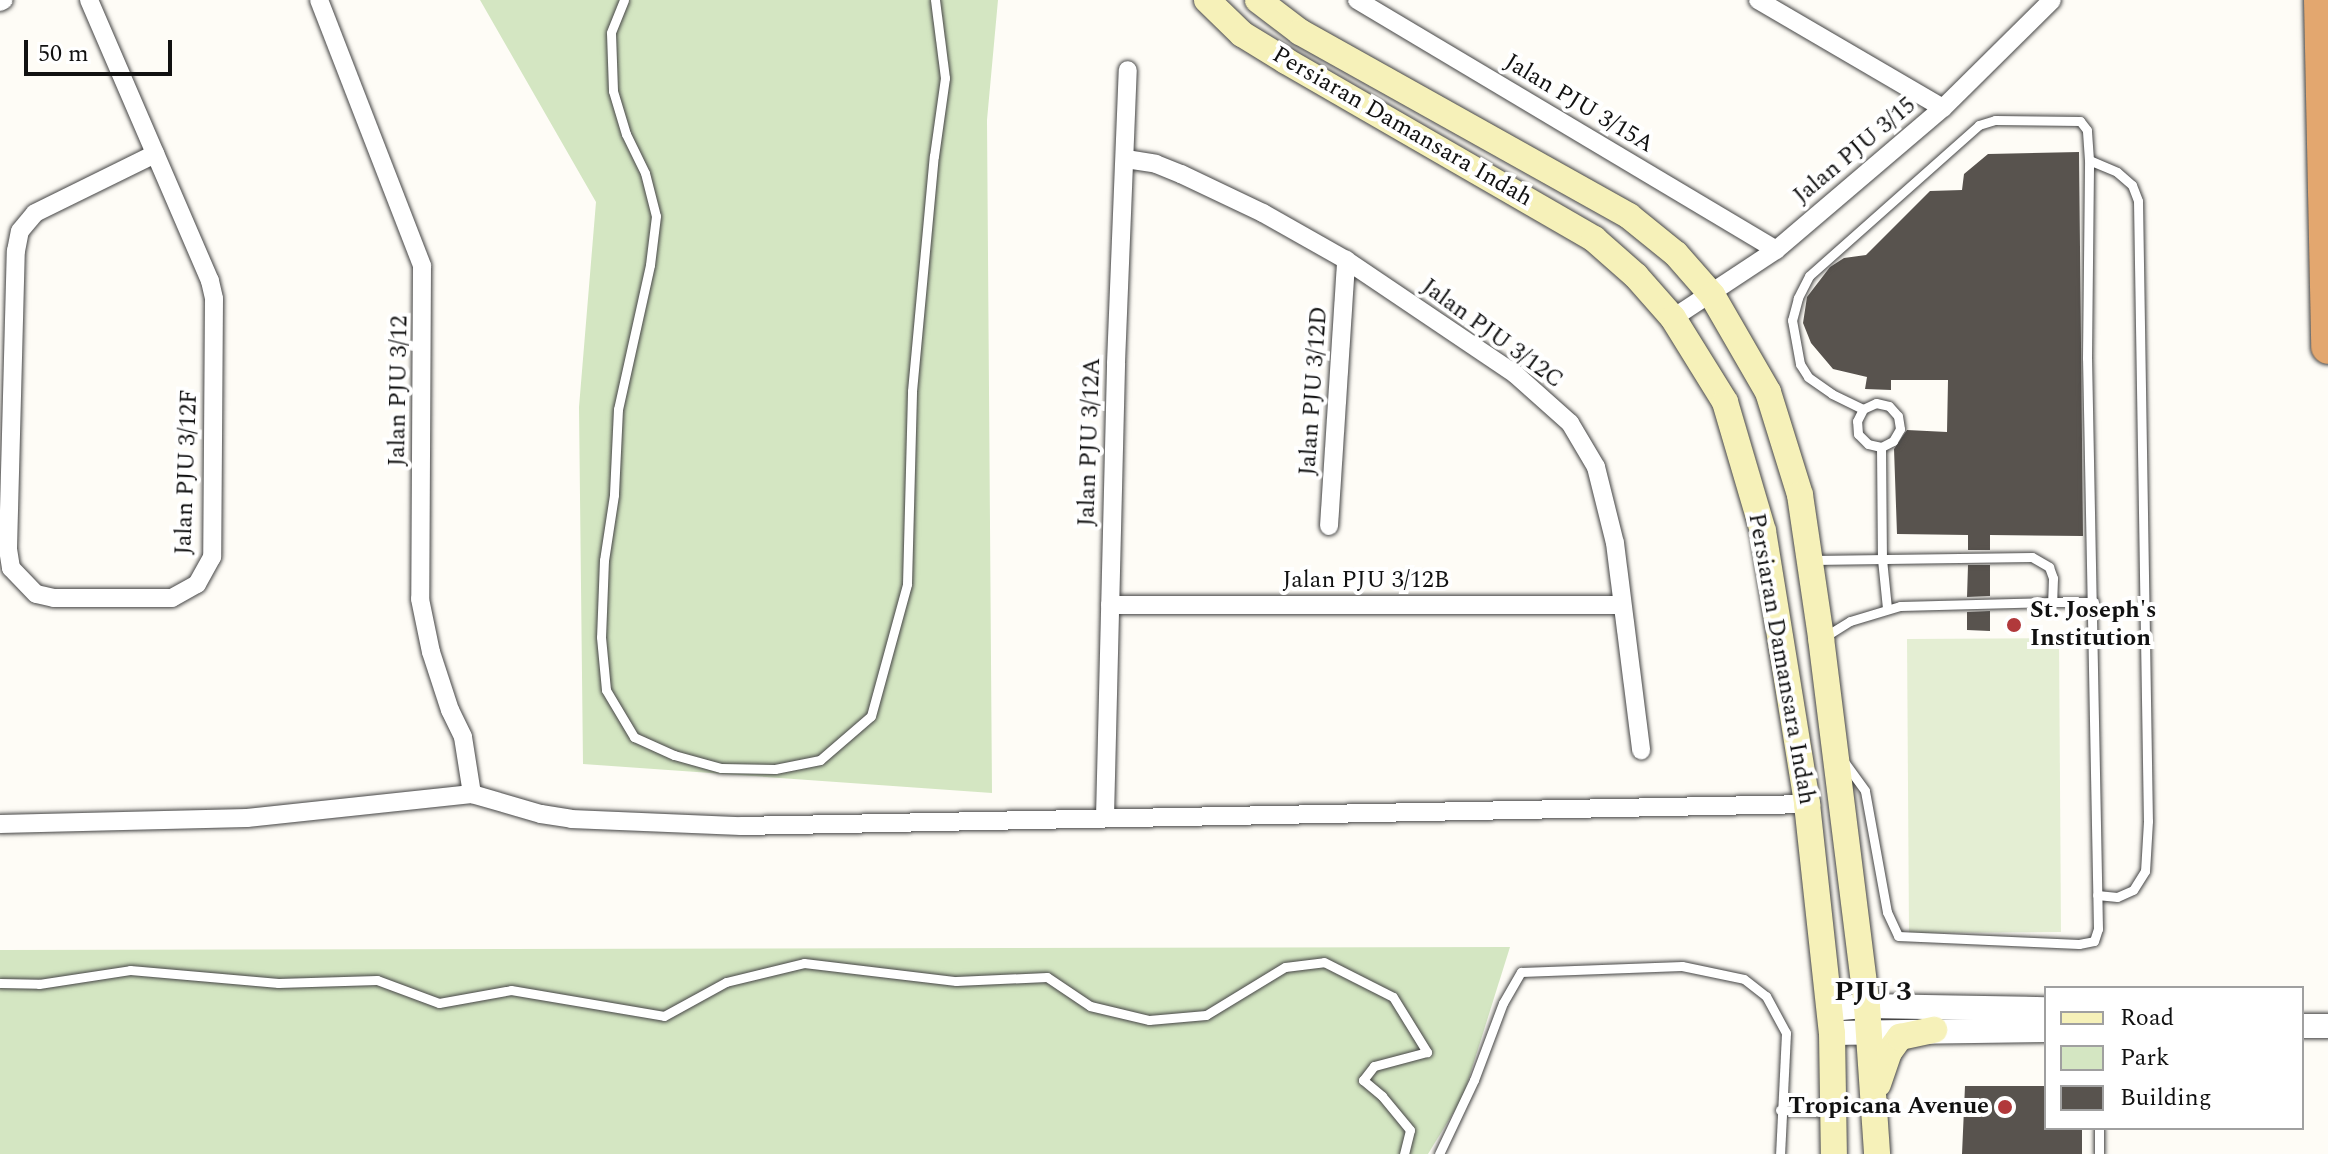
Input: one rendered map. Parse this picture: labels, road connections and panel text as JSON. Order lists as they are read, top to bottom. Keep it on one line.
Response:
{"streets":{"main road":["Persiaran Damansara Indah"],"street":["Jalan PJU 3/15A","Jalan PJU 3/15","Jalan PJU 3/12C","Jalan PJU 3/12","Jalan PJU 3/12D","Jalan PJU 3/12A","Jalan PJU 3/12F","Jalan PJU 3/12B"]},"crossings":[["Jalan PJU 3/15A","Jalan PJU 3/15"],["Persiaran Damansara Indah","Jalan PJU 3/15"],["Jalan PJU 3/12C","Jalan PJU 3/12D"],["Jalan PJU 3/12C","Jalan PJU 3/12A"],["Jalan PJU 3/12C","Jalan PJU 3/12B"],["Jalan PJU 3/12A","Jalan PJU 3/12B"]],"districts":["PJU 3"],"places":["St. Joseph's Institution","Tropicana Avenue"],"legend":["Road","Park","Building"],"scale_bar":"50 m"}
